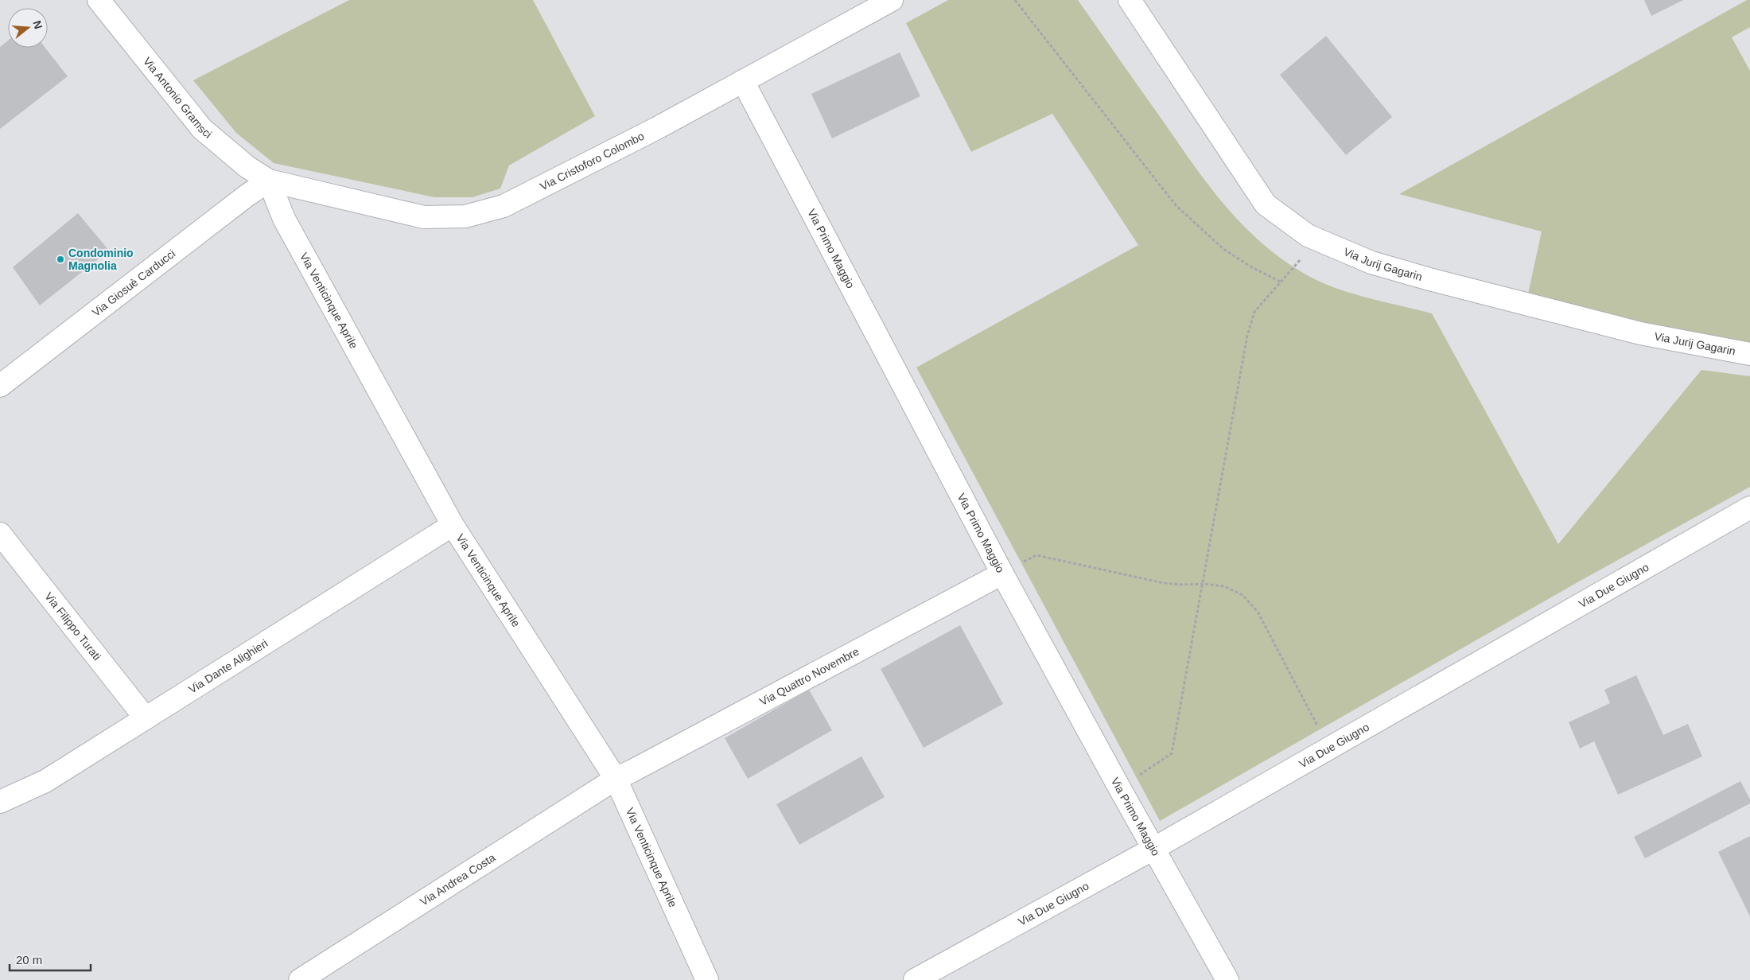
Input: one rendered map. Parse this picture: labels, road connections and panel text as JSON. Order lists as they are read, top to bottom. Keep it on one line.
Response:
{"streets":{"street":["Via Antonio Gramsci","Via Cristoforo Colombo","Via Primo Maggio","Via Jurij Gagarin","Via Giosuè Carducci","Via Venticinque Aprile","Via Due Giugno","Via Filippo Turati","Via Dante Alighieri","Via Quattro Novembre","Via Andrea Costa"]},"crossings":[["Via Antonio Gramsci","Via Cristoforo Colombo"],["Via Antonio Gramsci","Via Giosuè Carducci"],["Via Antonio Gramsci","Via Venticinque Aprile"],["Via Cristoforo Colombo","Via Primo Maggio"],["Via Cristoforo Colombo","Via Giosuè Carducci"],["Via Cristoforo Colombo","Via Venticinque Aprile"],["Via Primo Maggio","Via Due Giugno"],["Via Primo Maggio","Via Quattro Novembre"],["Via Giosuè Carducci","Via Venticinque Aprile"],["Via Venticinque Aprile","Via Dante Alighieri"],["Via Venticinque Aprile","Via Quattro Novembre"],["Via Venticinque Aprile","Via Andrea Costa"],["Via Filippo Turati","Via Dante Alighieri"],["Via Quattro Novembre","Via Andrea Costa"]],"places":["Condominio Magnolia"],"scale_bar":"20 m","north":"right"}
